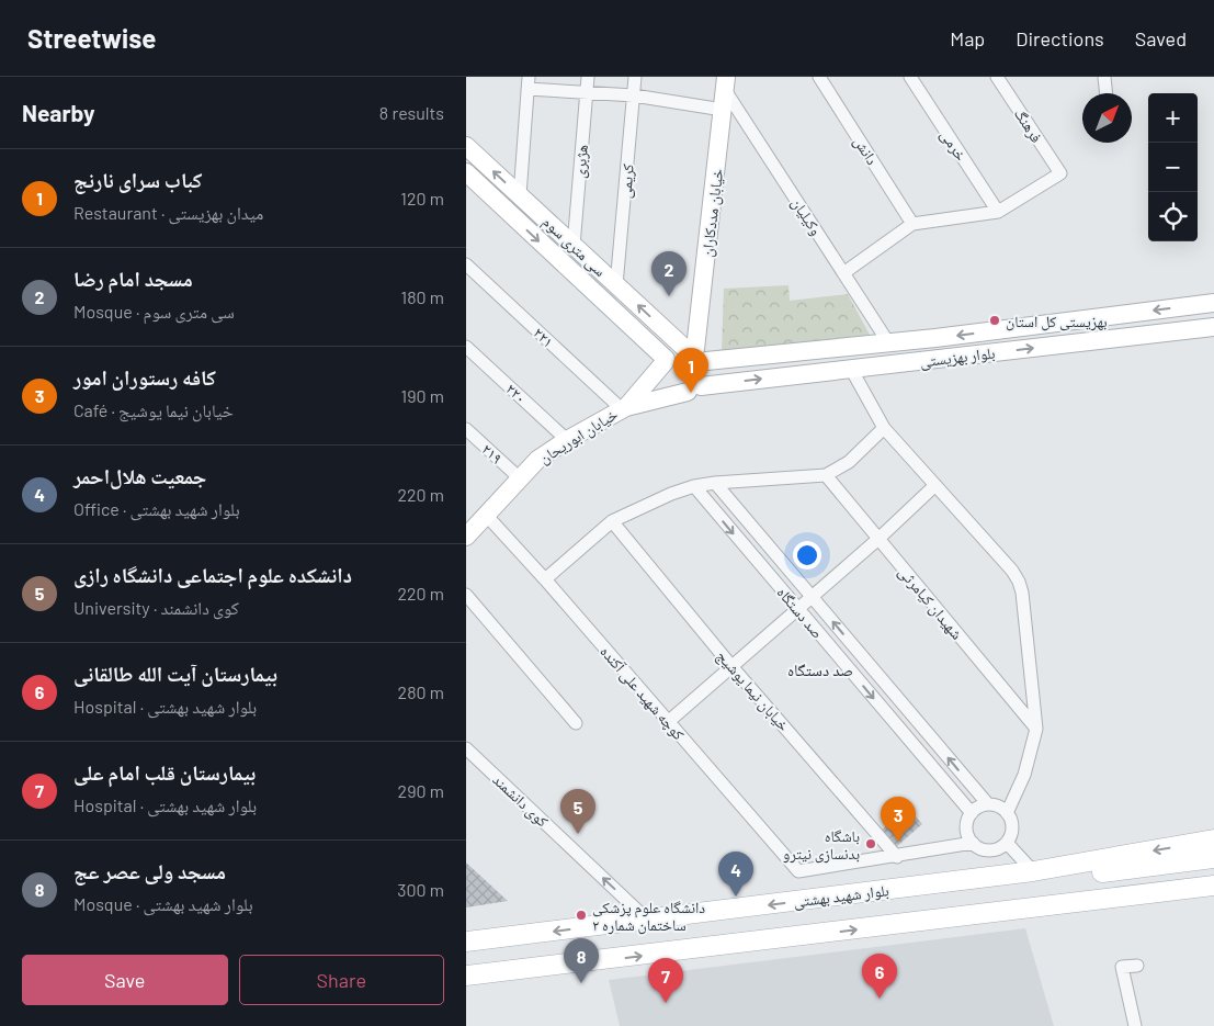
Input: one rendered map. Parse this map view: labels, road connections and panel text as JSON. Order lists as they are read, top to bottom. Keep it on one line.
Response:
{"streets":{"main road":["خیابان مددکاران","سی متری سوم","بلوار بهزیستی","خیابان ابوریحان","بلوار شهید بهشتی"],"street":["فرهنگ","خرمی","دانش","هژبری","کریمی","وکیلیان","۲۲۱","۲۲۰","۲۱۹","شهیدان کیامرثی","صد دستگاه","خیابان نیما یوشیج","کوچه شهید علی آکنده","کوی دانشمند"]},"crossings":[["فرهنگ","خرمی"],["هژبری","سی متری سوم"],["کریمی","سی متری سوم"],["خیابان مددکاران","وکیلیان"],["خیابان مددکاران","سی متری سوم"],["خیابان مددکاران","بلوار بهزیستی"],["خیابان مددکاران","خیابان ابوریحان"],["وکیلیان","بلوار بهزیستی"],["سی متری سوم","بلوار بهزیستی"],["سی متری سوم","خیابان ابوریحان"],["۲۲۱","خیابان ابوریحان"],["بلوار بهزیستی","خیابان ابوریحان"],["۲۲۰","خیابان ابوریحان"],["خیابان ابوریحان","۲۱۹"],["خیابان ابوریحان","کوچه شهید علی آکنده"],["خیابان نیما یوشیج","کوچه شهید علی آکنده"],["کوی دانشمند","بلوار شهید بهشتی"]],"one_way":["کوی دانشمند"],"districts":["صد دستگاه"],"places":["بهزیستی کل استان","باشگاه بدنسازی نیترو","دانشگاه علوم پزشکی ساختمان شماره ۲"],"north":"top right","page":{"header":"Streetwise","nav":["Map","Directions","Saved"],"heading":["Nearby","8 results"],"map_buttons":["+","−"],"list":[{"mark":"1","name":"کباب سرای نارنج","note":"Restaurant · میدان بهزیستی","value":"120 m"},{"mark":"2","name":"مسجد امام رضا","note":"Mosque · سی متری سوم","value":"180 m"},{"mark":"3","name":"کافه رستوران امور","note":"Café · خیابان نیما یوشیج","value":"190 m"},{"mark":"4","name":"جمعیت هلال‌احمر","note":"Office · بلوار شهید بهشتی","value":"220 m"},{"mark":"5","name":"دانشکده علوم اجتماعی دانشگاه رازی","note":"University · کوی دانشمند","value":"220 m"},{"mark":"6","name":"بیمارستان آیت الله طالقانی","note":"Hospital · بلوار شهید بهشتی","value":"280 m"},{"mark":"7","name":"بیمارستان قلب امام علی","note":"Hospital · بلوار شهید بهشتی","value":"290 m"},{"mark":"8","name":"مسجد ولی عصر عج","note":"Mosque · بلوار شهید بهشتی","value":"300 m"}],"pins":["2","1","5","3","4","8","6","7"],"buttons":["Save","Share"]}}
